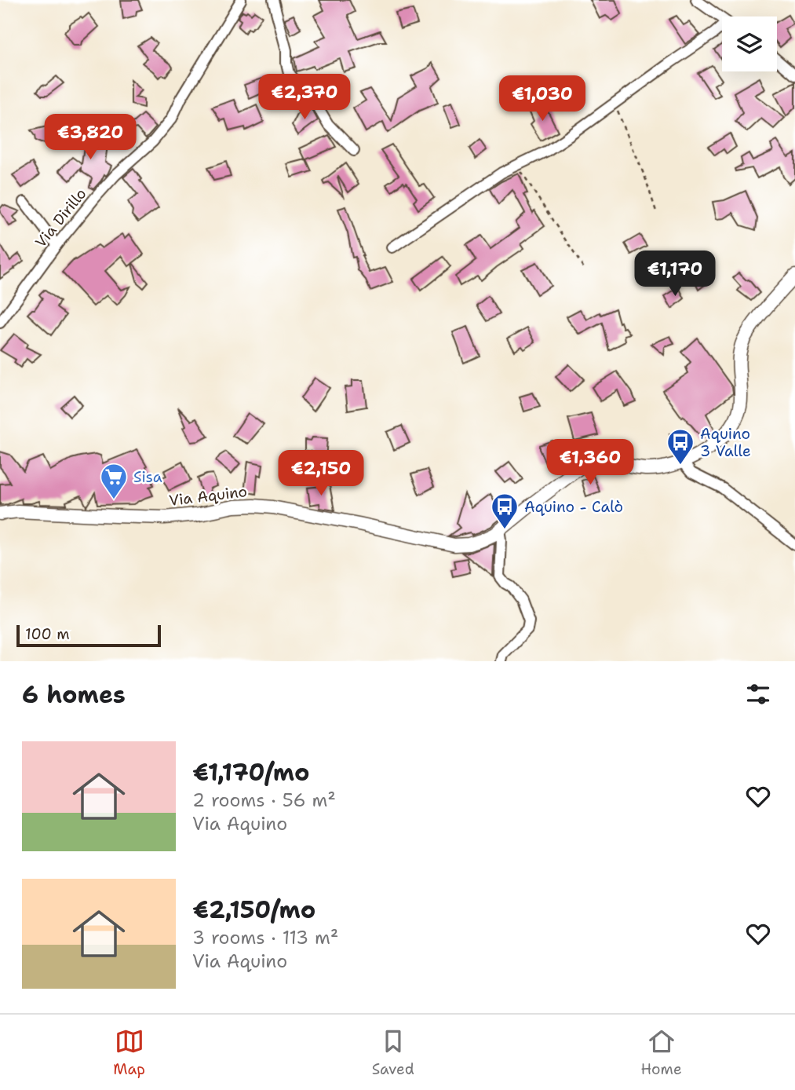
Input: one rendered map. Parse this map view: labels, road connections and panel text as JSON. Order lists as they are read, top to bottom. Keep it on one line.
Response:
{"streets":{"street":["Via Dirillo","Via Aquino"]},"places":{"bus stop":["Aquino 3 Valle","Aquino - Calò"],"supermarket":["Sisa"]},"scale_bar":"100 m","page":{"price":["€2,370","€1,030","€3,820","€1,170","€1,360","€2,150"],"scale":"100 m","heading":"6 homes","list":[{"name":"€1,170/mo","note":"2 rooms · 56 m² · Via Aquino"},{"name":"€2,150/mo","note":"3 rooms · 113 m² · Via Aquino"}],"tabs":["Map","Saved","Home"]}}
